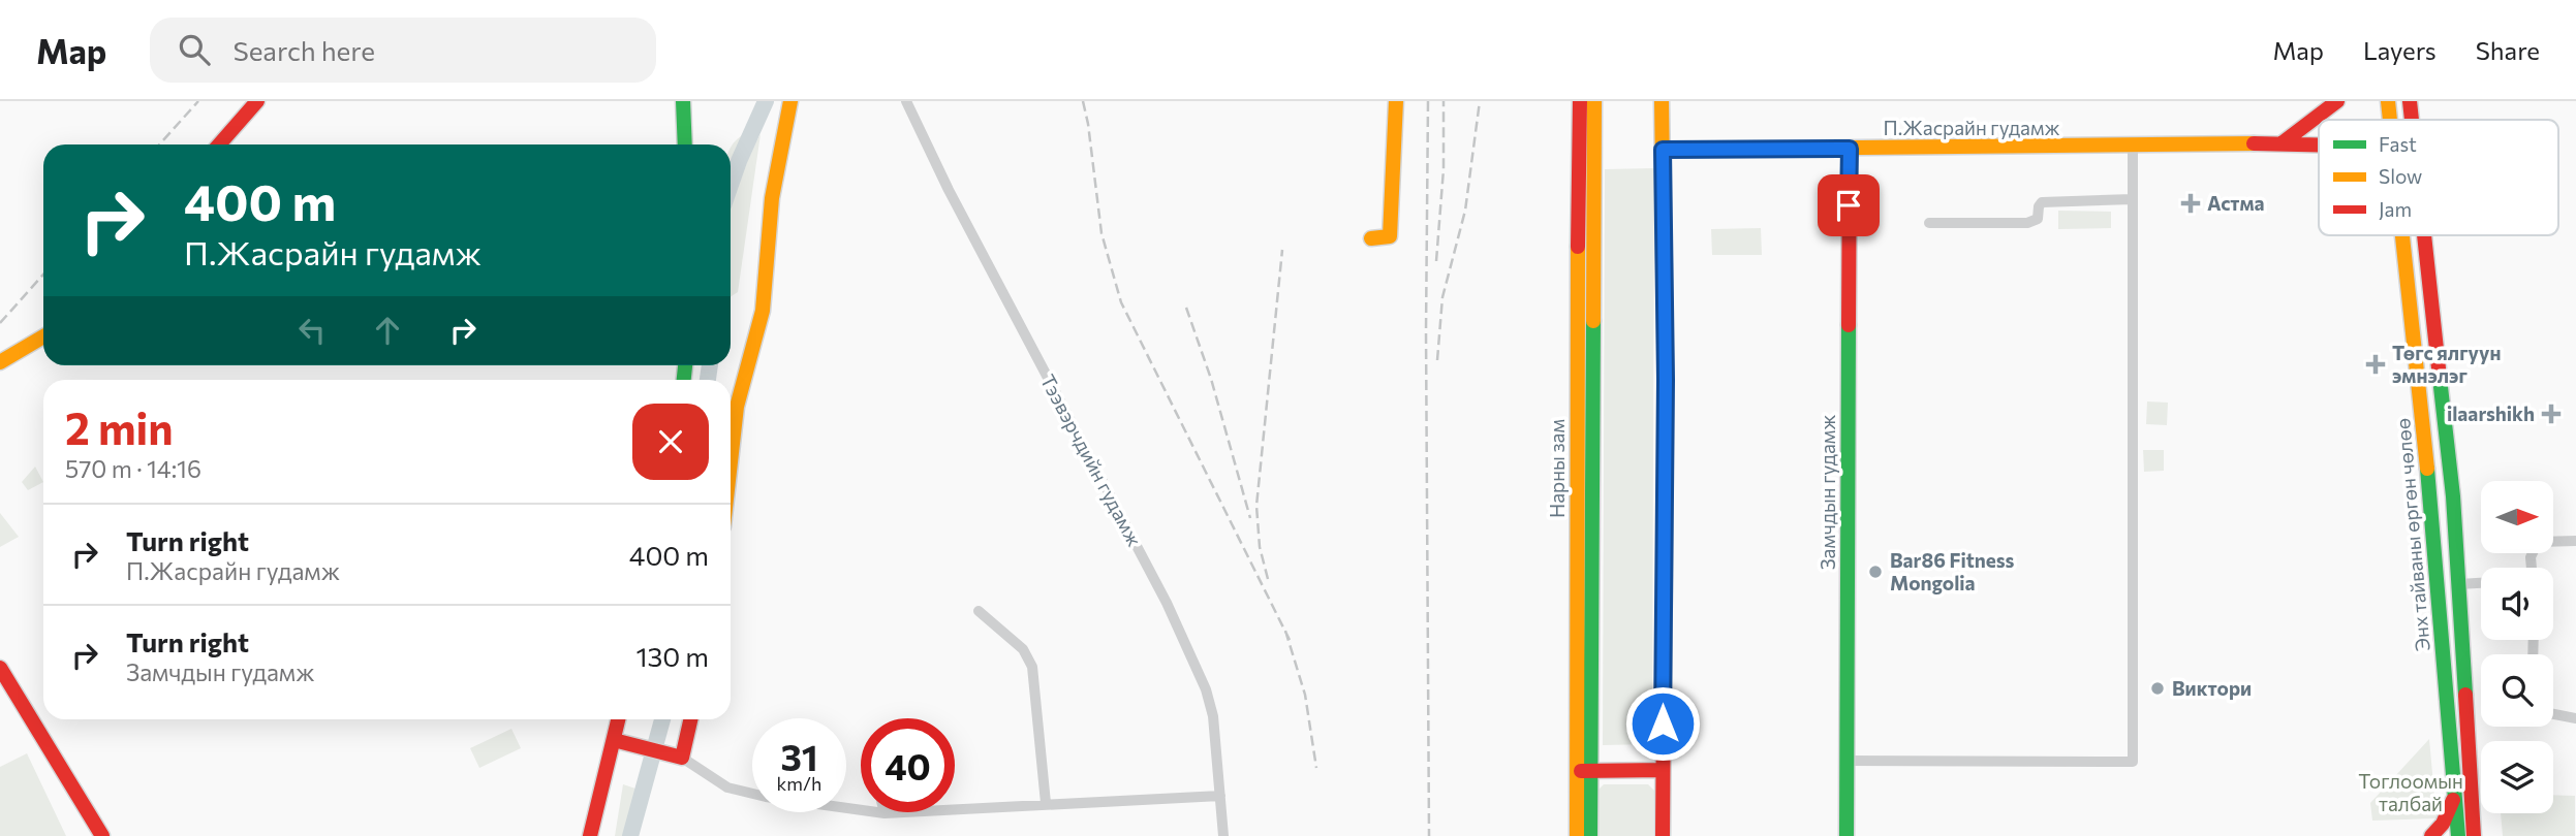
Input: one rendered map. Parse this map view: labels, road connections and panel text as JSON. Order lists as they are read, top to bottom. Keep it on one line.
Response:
{"streets":{"main road":["П.Жасрайн гудамж","Нарны зам","Замчдын гудамж","Энх тайваны өргөн чөлөө"],"street":["Тээвэрчдийн гудамж"]},"crossings":[["П.Жасрайн гудамж","Замчдын гудамж"]],"parks":["Тоглоомын талбай"],"places":{"health":["Астма","Төгс ялгуун эмнэлэг","ilaarshikh"],"other":["Bar86 Fitness Mongolia","Виктори"]},"legend":["Fast","Slow","Jam"],"north":"right","page":{"header":"Map","search":"Search here","nav":["Map","Layers","Share"],"turn":["400 m","П.Жасрайн гудамж"],"heading":["2 min","570 m · 14:16"],"list":[{"name":"Turn right","note":"П.Жасрайн гудамж","value":"400 m"},{"name":"Turn right","note":"Замчдын гудамж","value":"130 m"}],"speed":"31 km/h","limit":"40"}}
